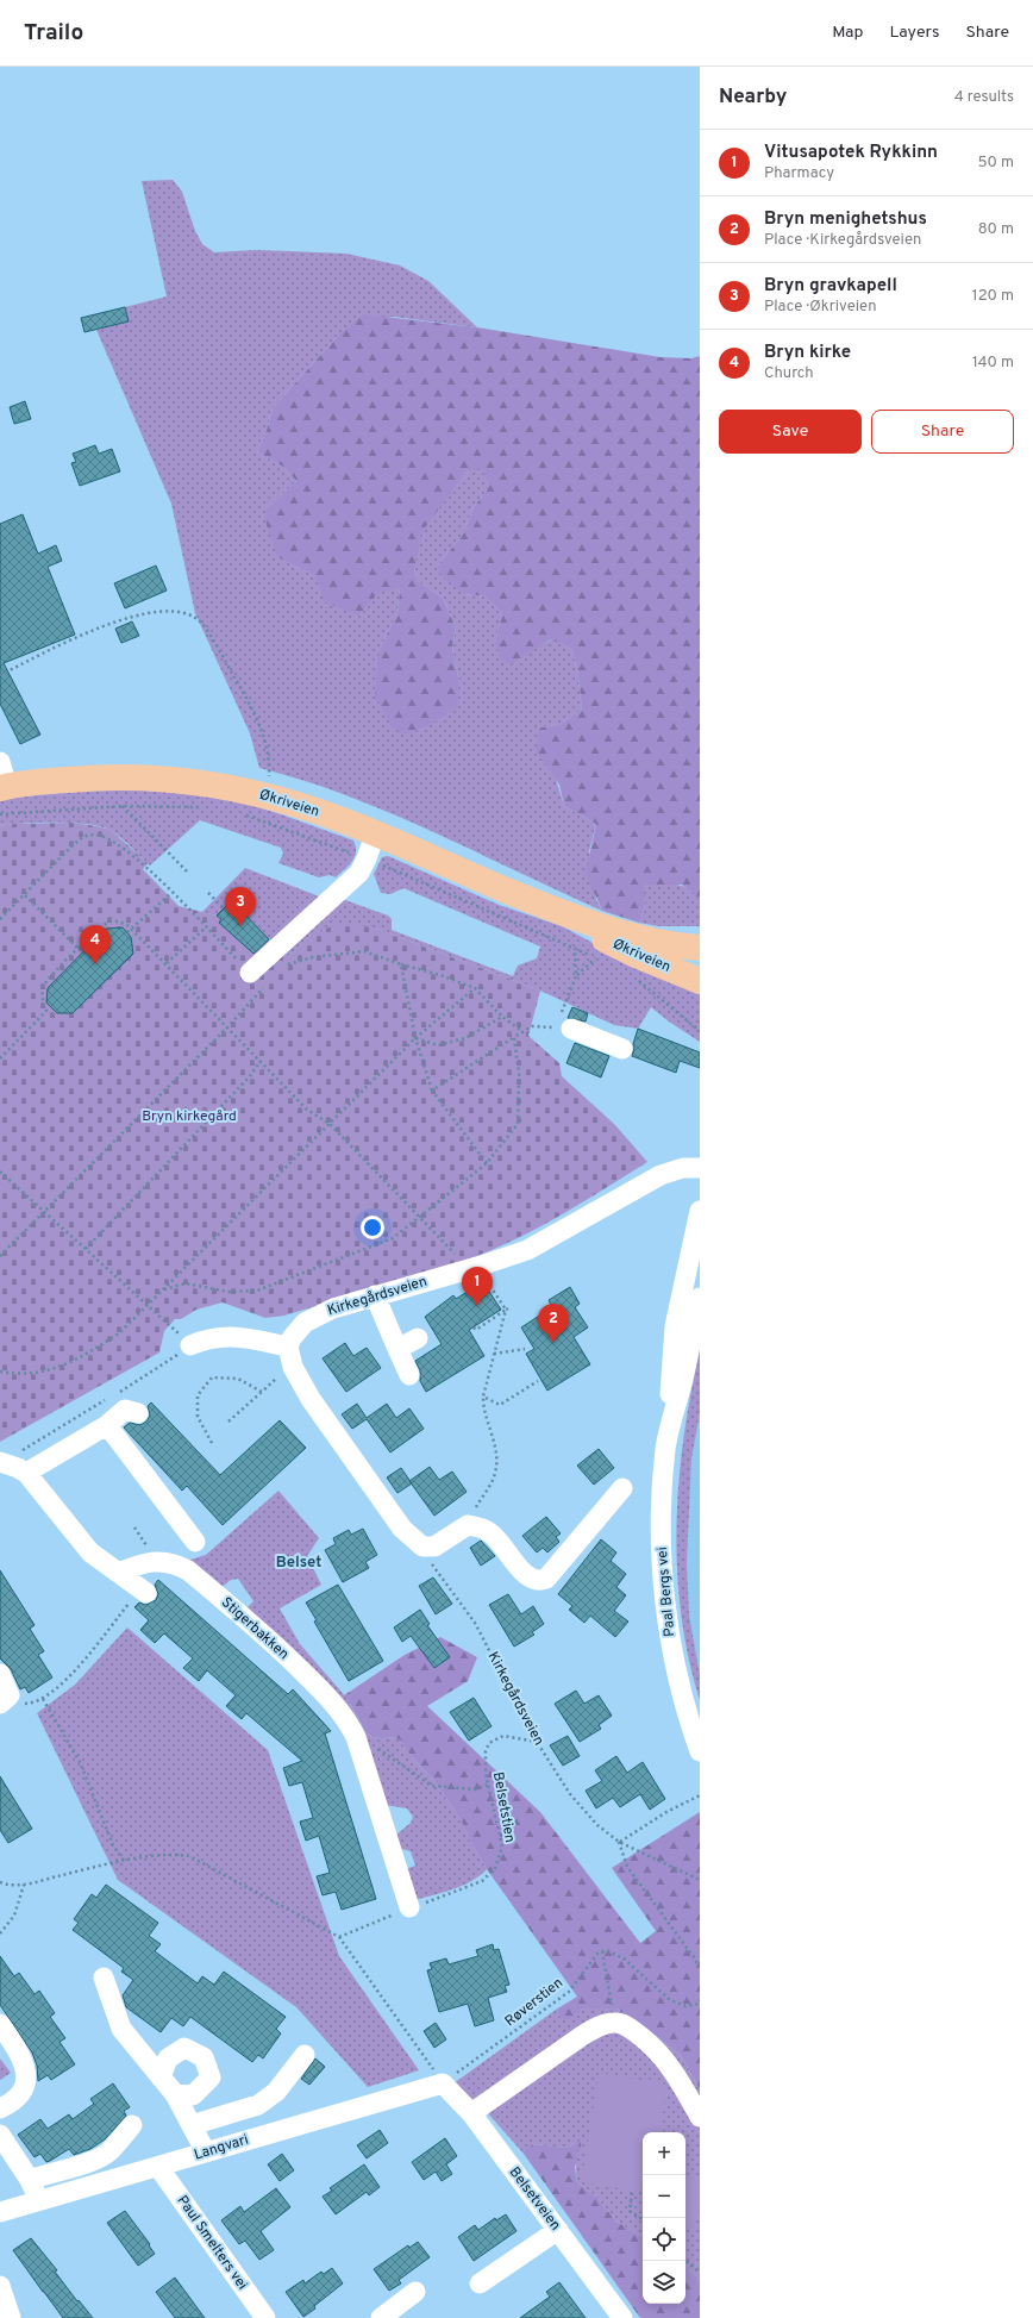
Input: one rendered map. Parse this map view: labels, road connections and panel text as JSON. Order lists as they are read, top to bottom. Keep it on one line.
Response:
{"streets":{"main road":["Økriveien"],"street":["Kirkegårdsveien","Paal Bergs vei","Stigerbakken","Langvari","Belsetveien","Paul Smelters vei"],"path":["Belsetstien","Røverstien"]},"crossings":[["Kirkegårdsveien","Belsetstien"],["Stigerbakken","Belsetstien"],["Røverstien","Langvari"],["Røverstien","Belsetveien"],["Langvari","Belsetveien"],["Langvari","Paul Smelters vei"]],"districts":["Belset"],"parks":["Bryn kirkegård"],"page":{"header":"Trailo","nav":["Map","Layers","Share"],"heading":["Nearby","4 results"],"list":[{"mark":"1","name":"Vitusapotek Rykkinn","note":"Pharmacy","value":"50 m"},{"mark":"2","name":"Bryn menighetshus","note":"Place · Kirkegårdsveien","value":"80 m"},{"mark":"3","name":"Bryn gravkapell","note":"Place · Økriveien","value":"120 m"},{"mark":"4","name":"Bryn kirke","note":"Church","value":"140 m"}],"buttons":["Save","Share"],"pins":["3","4","1","2"],"map_buttons":["+","−"]}}
